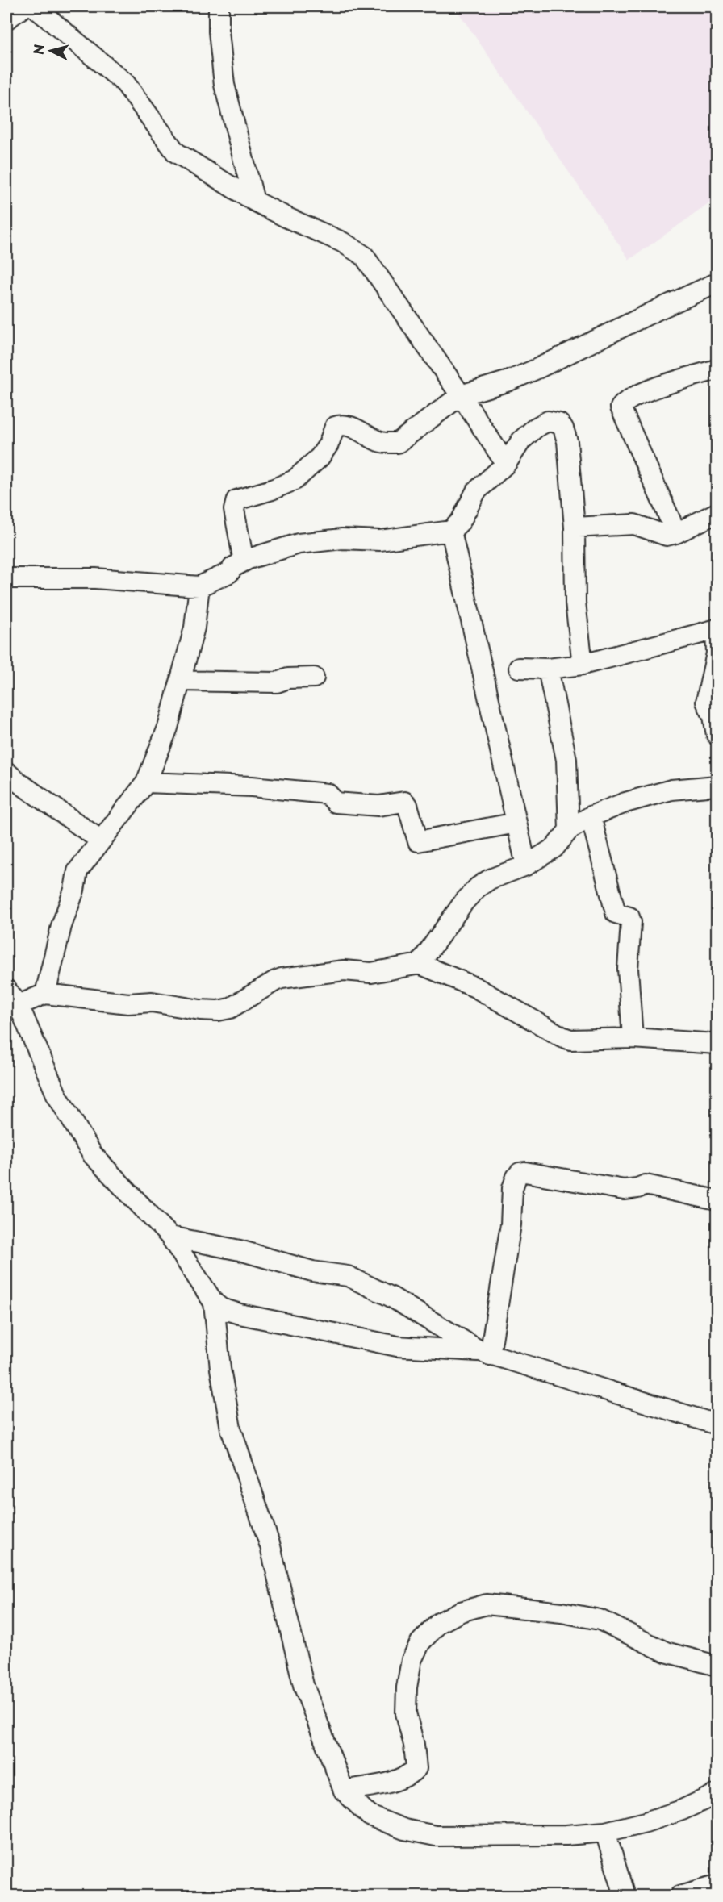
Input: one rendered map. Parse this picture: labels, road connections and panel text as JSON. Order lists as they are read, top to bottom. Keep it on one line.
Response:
{"north":"left"}
